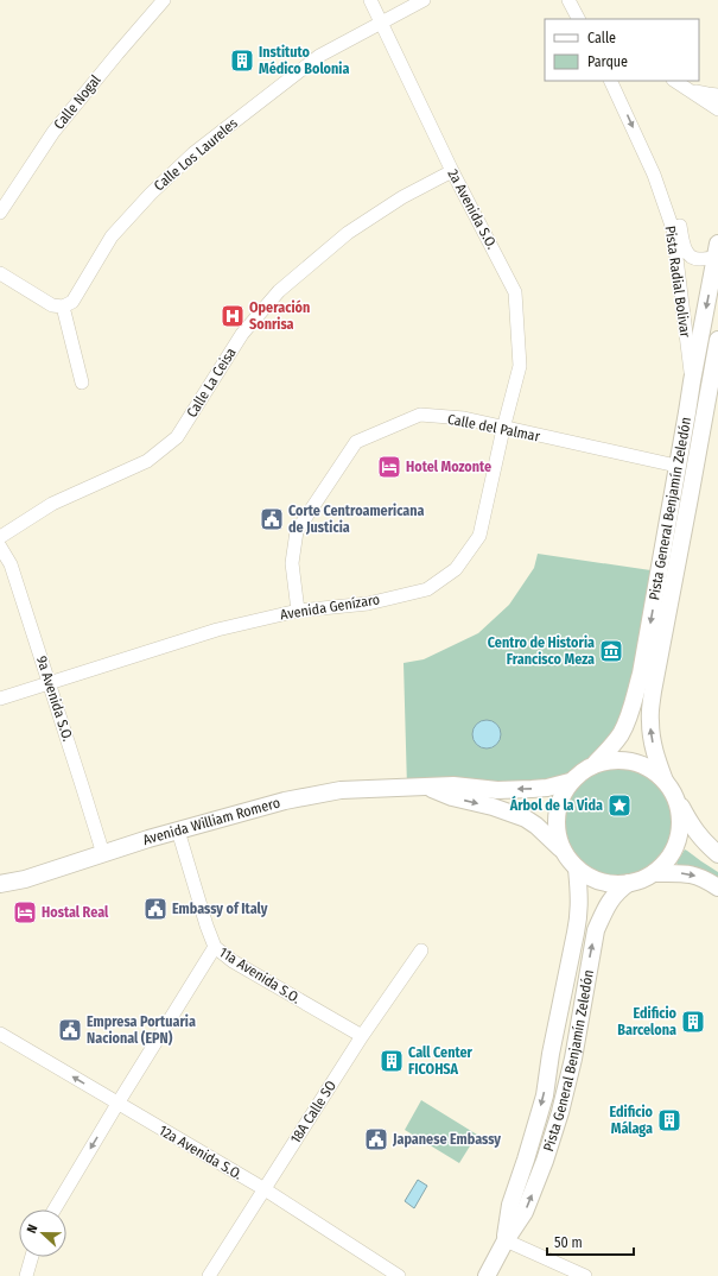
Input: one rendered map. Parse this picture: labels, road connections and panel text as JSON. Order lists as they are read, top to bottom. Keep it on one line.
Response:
{"streets":{"main road":["Pista General Benjamín Zeledón","Avenida William Romero"],"street":["Calle Nogal","Calle Los Laureles","2a Avenida S.O.","Pista Radial Bolivar","Calle La Ceisa","Calle del Palmar","Avenida Genízaro","9a Avenida S.O.","11a Avenida S.O.","18A Calle SO","12a Avenida S.O."]},"crossings":[["Calle Los Laureles","2a Avenida S.O."],["2a Avenida S.O.","Calle La Ceisa"],["2a Avenida S.O.","Calle del Palmar"],["2a Avenida S.O.","Avenida Genízaro"],["Pista Radial Bolivar","Pista General Benjamín Zeledón"],["Calle del Palmar","Pista General Benjamín Zeledón"],["Calle del Palmar","Avenida Genízaro"],["Pista General Benjamín Zeledón","Avenida William Romero"],["Avenida Genízaro","9a Avenida S.O."],["9a Avenida S.O.","Avenida William Romero"],["Avenida William Romero","11a Avenida S.O."],["11a Avenida S.O.","18A Calle SO"],["18A Calle SO","12a Avenida S.O."]],"places":{"building":["Instituto Médico Bolonia","Edificio Barcelona","Call Center FICOHSA","Edificio Málaga"],"hospital":["Operación Sonrisa"],"hotel":["Hotel Mozonte","Hostal Real"],"public building":["Corte Centroamericana de Justicia","Embassy of Italy","Empresa Portuaria Nacional (EPN)","Japanese Embassy"],"museum":["Centro de Historia Francisco Meza"],"place":["Árbol de la Vida"]},"legend":["Calle","Parque"],"scale_bar":"50 m","north":"left"}
